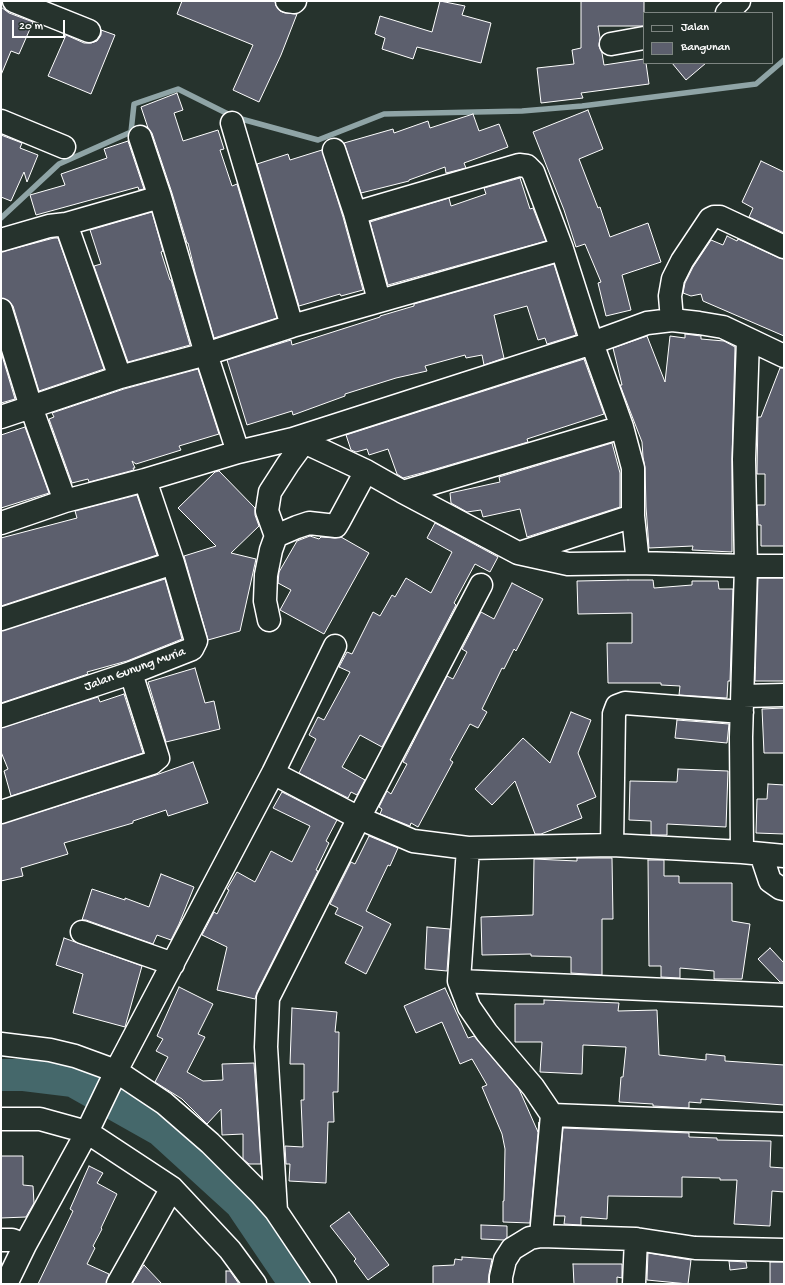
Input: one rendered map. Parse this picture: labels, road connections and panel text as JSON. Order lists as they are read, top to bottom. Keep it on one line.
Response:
{"streets":{"street":["Jalan Gunung Muria"]},"legend":["Jalan","Bangunan"],"scale_bar":"20 m"}
